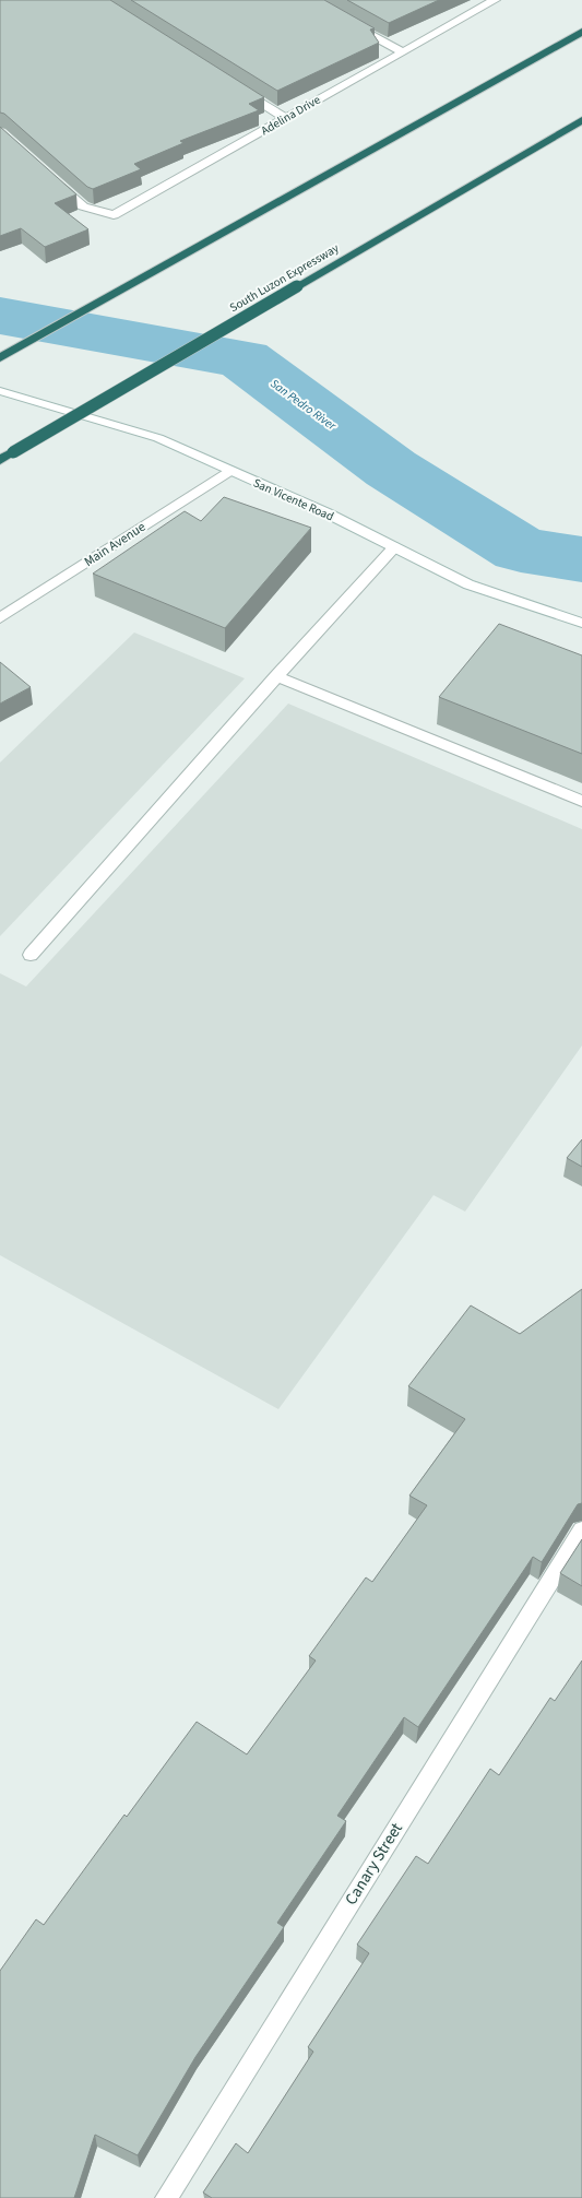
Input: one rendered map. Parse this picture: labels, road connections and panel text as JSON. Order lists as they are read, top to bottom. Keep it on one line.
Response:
{"streets":{"highway":["South Luzon Expressway"],"street":["Adelina Drive","San Vicente Road","Main Avenue","Canary Street"]},"crossings":[["San Vicente Road","Main Avenue"]],"water":["San Pedro River"]}
